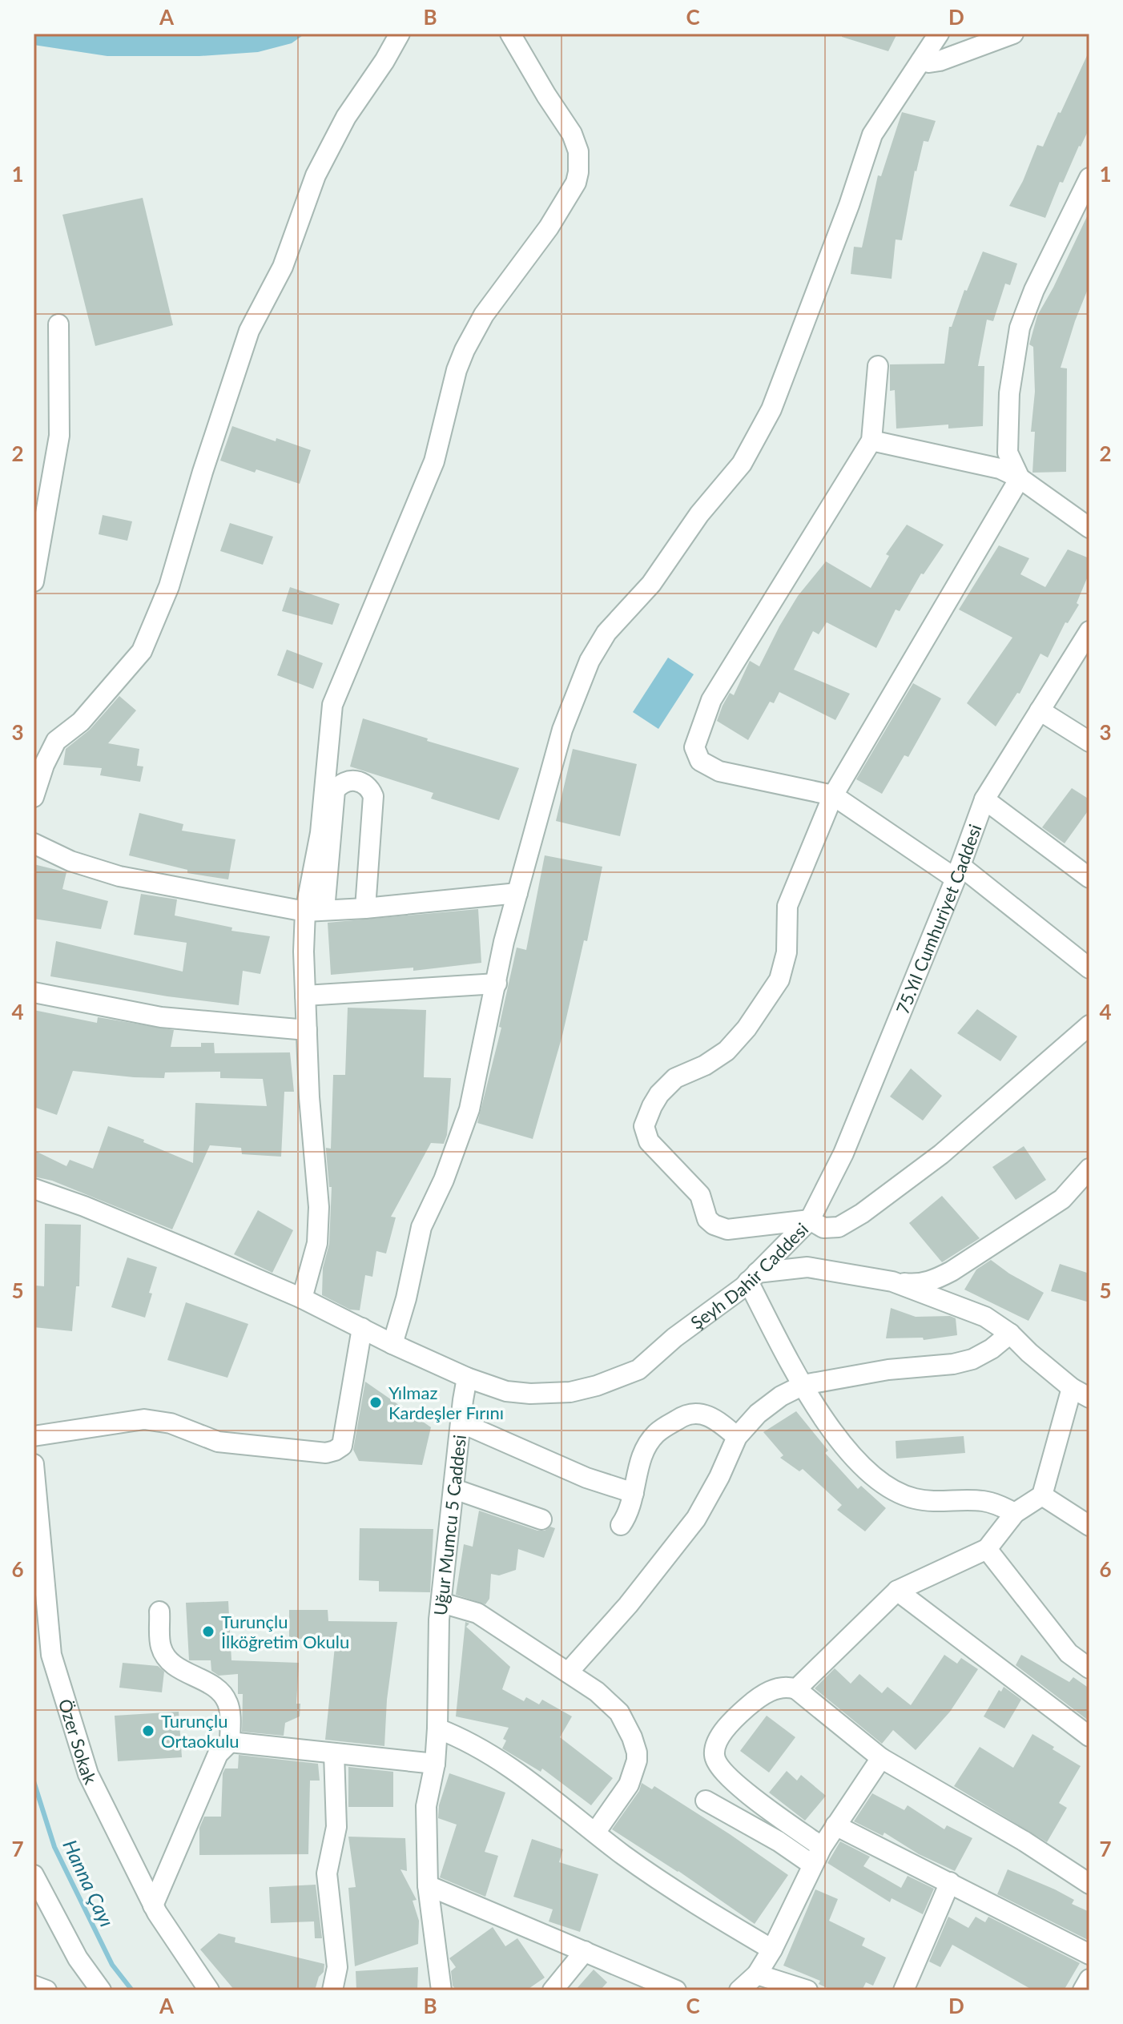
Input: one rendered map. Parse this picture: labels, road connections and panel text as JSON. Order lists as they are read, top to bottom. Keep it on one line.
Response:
{"streets":{"street":["75.Yıl Cumhuriyet Caddesi","Şeyh Dahir Caddesi","Uğur Mumcu 5 Caddesi","Özer Sokak"]},"crossings":[["75.Yıl Cumhuriyet Caddesi","Şeyh Dahir Caddesi"],["Şeyh Dahir Caddesi","Uğur Mumcu 5 Caddesi"]],"water":["Hanna Çayı"],"places":["Yılmaz Kardeşler Fırını","Turunçlu İlköğretim Okulu","Turunçlu Ortaokulu"],"grid":{"columns":["A","B","C","D"],"rows":["1","2","3","4","5","6","7"]}}
